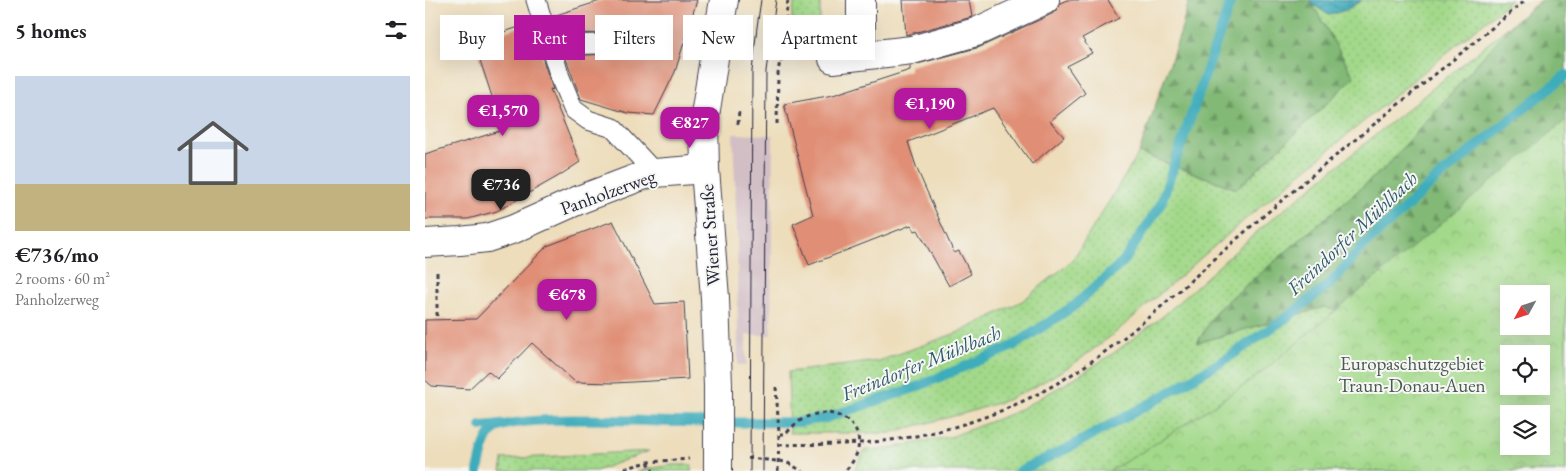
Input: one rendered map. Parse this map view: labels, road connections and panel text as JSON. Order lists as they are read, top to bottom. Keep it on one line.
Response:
{"streets":{"street":["Panholzerweg","Wiener Straße"]},"crossings":[["Panholzerweg","Wiener Straße"]],"water":["Freindorfer Mühlbach"],"parks":["Europaschutzgebiet Traun-Donau-Auen"],"north":"bottom left","page":{"heading":"5 homes","chip":["Buy","Rent","Filters","New","Apartment"],"list":[{"name":"€736/mo","note":"2 rooms · 60 m² · Panholzerweg"}],"price":["€1,190","€1,570","€827","€736","€678"]}}
